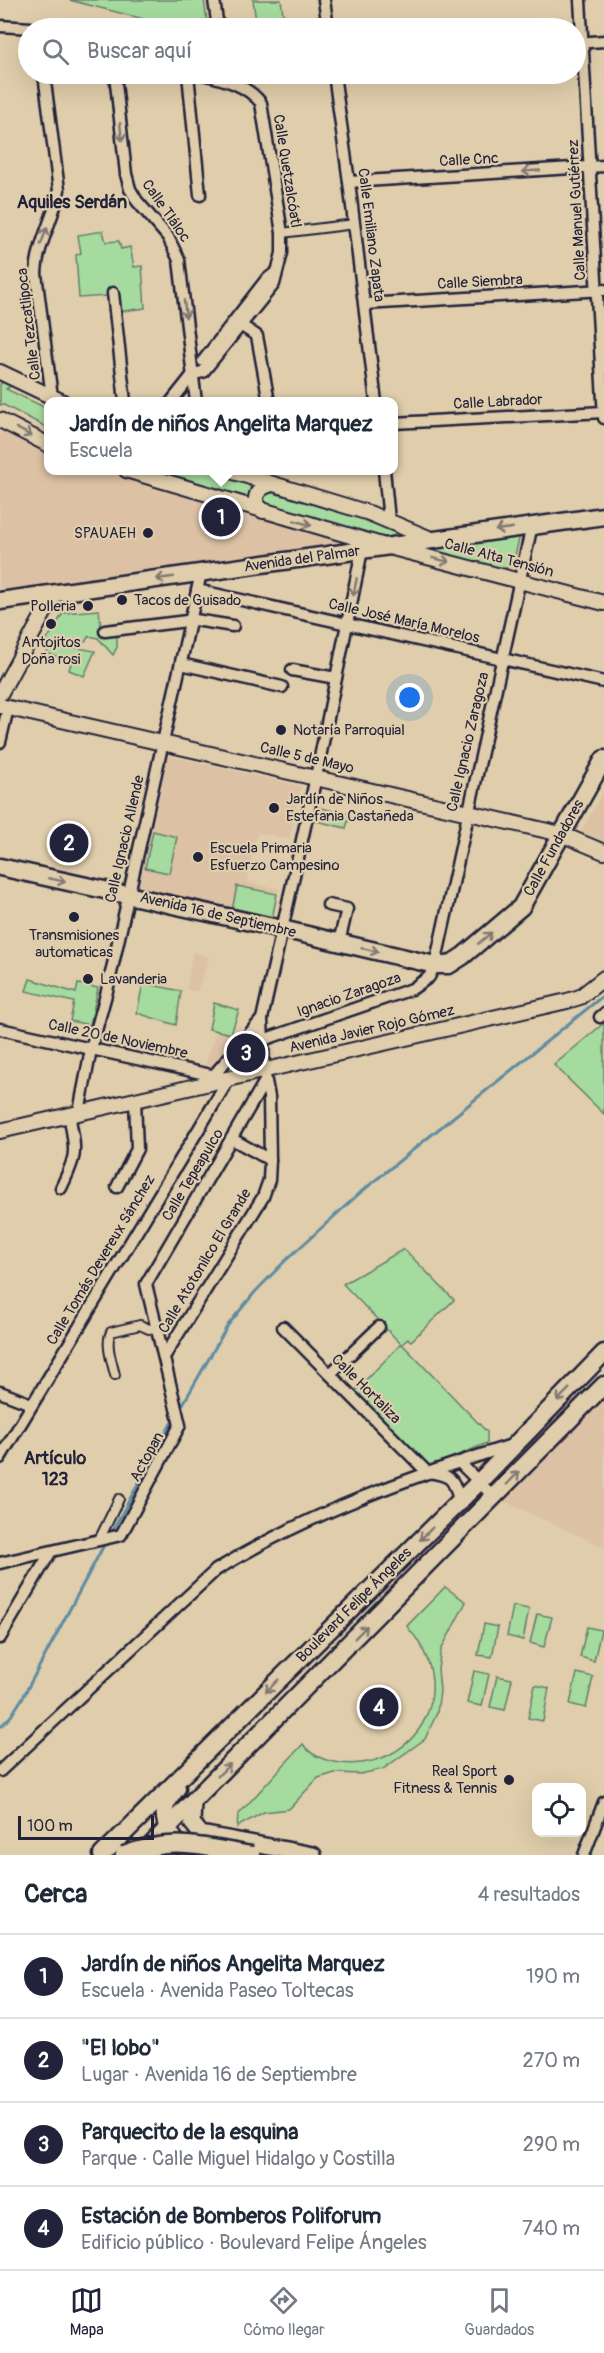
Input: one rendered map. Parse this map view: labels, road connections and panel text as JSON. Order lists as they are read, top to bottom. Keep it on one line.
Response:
{"streets":{"main road":["Avenida del Palmar","Calle Fundadores","Avenida 16 de Septiembre","Boulevard Felipe Ángeles"],"street":["Calle Cnc","Calle Quetzalcóatl","Calle Manuel Gutiérrez","Calle Tláloc","Calle Emiliano Zapata","Calle Siembra","Calle Tezcatlipoca","Calle Labrador","Calle Alta Tensión","Calle José María Morelos","Calle Ignacio Zaragoza","Calle 5 de Mayo","Calle Ignacio Allende","Ignacio Zaragoza","Avenida Javier Rojo Gómez","Calle 20 de Noviembre","Calle Tepeapulco","Calle Tomás Devereux Sánchez","Calle Atotonilco El Grande","Calle Hortaliza","Actopan"]},"crossings":[["Calle Cnc","Calle Manuel Gutiérrez"],["Calle Cnc","Calle Emiliano Zapata"],["Calle Quetzalcóatl","Calle Tláloc"],["Calle Manuel Gutiérrez","Calle Siembra"],["Calle Manuel Gutiérrez","Calle Labrador"],["Calle Emiliano Zapata","Calle Siembra"],["Calle Alta Tensión","Avenida del Palmar"],["Calle Alta Tensión","Calle Ignacio Zaragoza"],["Avenida del Palmar","Calle Ignacio Zaragoza"],["Avenida del Palmar","Calle Ignacio Allende"],["Avenida del Palmar","Calle Atotonilco El Grande"],["Calle José María Morelos","Calle Ignacio Zaragoza"],["Calle José María Morelos","Calle Ignacio Allende"],["Calle José María Morelos","Calle Atotonilco El Grande"],["Calle Ignacio Zaragoza","Calle 5 de Mayo"],["Calle Ignacio Zaragoza","Calle Fundadores"],["Calle Ignacio Zaragoza","Avenida 16 de Septiembre"],["Calle Ignacio Zaragoza","Ignacio Zaragoza"],["Calle 5 de Mayo","Calle Ignacio Allende"],["Calle 5 de Mayo","Calle Fundadores"],["Calle 5 de Mayo","Calle Atotonilco El Grande"],["Calle Ignacio Allende","Avenida 16 de Septiembre"],["Calle Ignacio Allende","Avenida Javier Rojo Gómez"],["Calle Ignacio Allende","Calle 20 de Noviembre"],["Calle Fundadores","Avenida 16 de Septiembre"],["Calle Fundadores","Ignacio Zaragoza"],["Avenida 16 de Septiembre","Ignacio Zaragoza"],["Avenida 16 de Septiembre","Calle Atotonilco El Grande"],["Ignacio Zaragoza","Calle Atotonilco El Grande"],["Avenida Javier Rojo Gómez","Calle 20 de Noviembre"],["Avenida Javier Rojo Gómez","Calle Tepeapulco"],["Avenida Javier Rojo Gómez","Calle Tomás Devereux Sánchez"],["Avenida Javier Rojo Gómez","Calle Atotonilco El Grande"],["Calle 20 de Noviembre","Calle Tomás Devereux Sánchez"],["Calle Tepeapulco","Calle Atotonilco El Grande"],["Calle Tepeapulco","Actopan"],["Calle Atotonilco El Grande","Actopan"]],"one_way":["Calle Cnc","Calle Tezcatlipoca","Avenida del Palmar","Calle Fundadores","Avenida 16 de Septiembre"],"districts":["Aquiles Serdán","Artículo 123"],"places":["SPAUAEH","Tacos de Guisado","Polleria","Antojitos Doña rosi","Notaría Parroquial","Jardín de Niños Estefania Castañeda","Escuela Primaria Esfuerzo Campesino","Transmisiones automaticas","Lavanderia","Real Sport Fitness & Tennis"],"scale_bar":"100 m","page":{"search":"Buscar aquí","popup":["Jardín de niños Angelita Marquez","Escuela"],"pins":["1","2","3","4"],"scale":"100 m","heading":["Cerca","4 resultados"],"list":[{"mark":"1","name":"Jardín de niños Angelita Marquez","note":"Escuela · Avenida Paseo Toltecas","value":"190 m"},{"mark":"2","name":"\"El lobo\"","note":"Lugar · Avenida 16 de Septiembre","value":"270 m"},{"mark":"3","name":"Parquecito de la esquina","note":"Parque · Calle Miguel Hidalgo y Costilla","value":"290 m"},{"mark":"4","name":"Estación de Bomberos Poliforum","note":"Edificio público · Boulevard Felipe Ángeles","value":"740 m"}],"nav":["Mapa","Cómo llegar","Guardados"]}}
